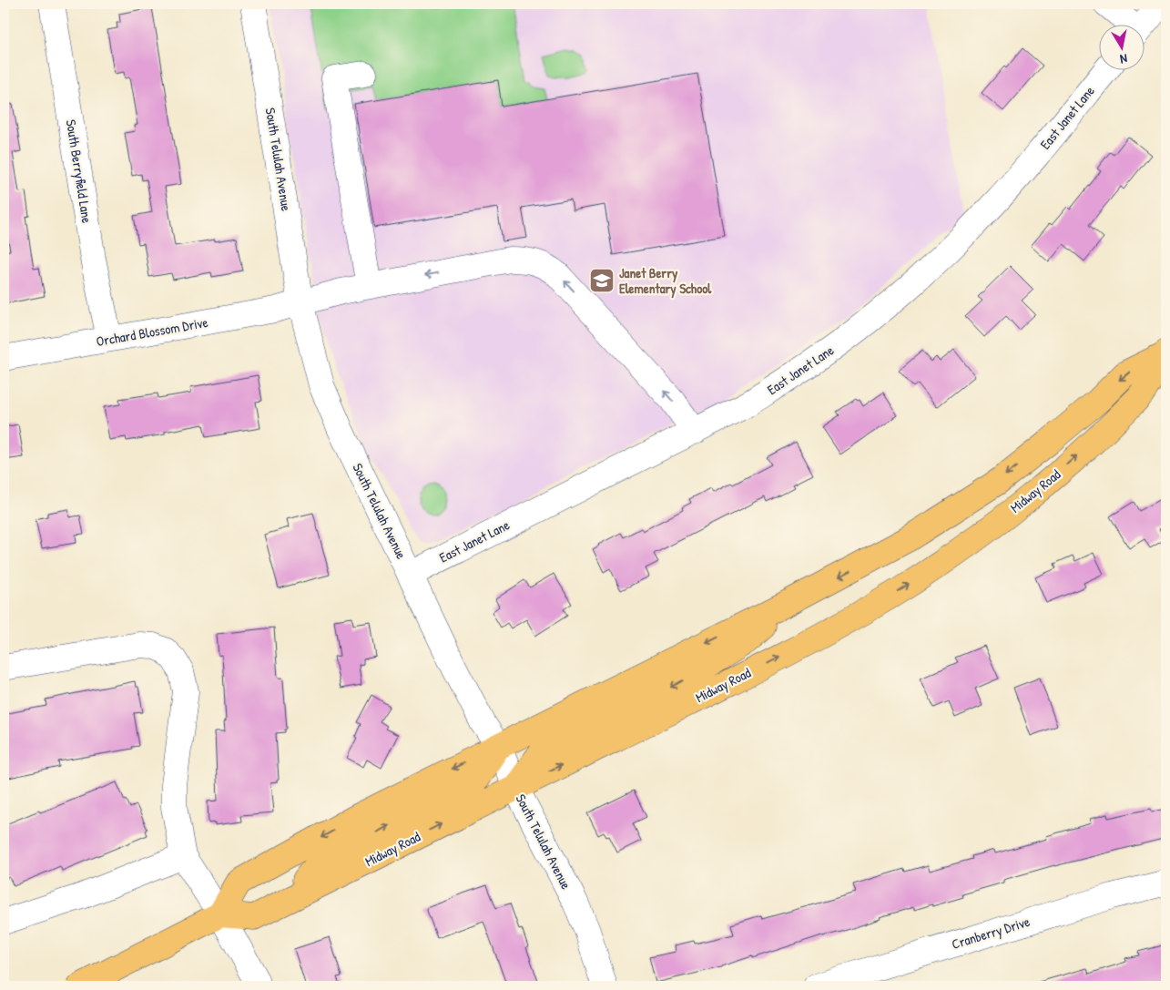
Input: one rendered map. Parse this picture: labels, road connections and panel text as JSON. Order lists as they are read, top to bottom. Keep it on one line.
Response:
{"streets":{"main road":["Midway Road"],"street":["East Janet Lane","South Telulah Avenue","South Berryfield Lane","Orchard Blossom Drive","Cranberry Drive"]},"crossings":[["East Janet Lane","South Telulah Avenue"],["East Janet Lane","Orchard Blossom Drive"],["South Telulah Avenue","Orchard Blossom Drive"],["South Telulah Avenue","Midway Road"],["South Berryfield Lane","Orchard Blossom Drive"]],"one_way":["Orchard Blossom Drive"],"places":{"school or university":["Janet Berry Elementary School"]},"north":"bottom"}
